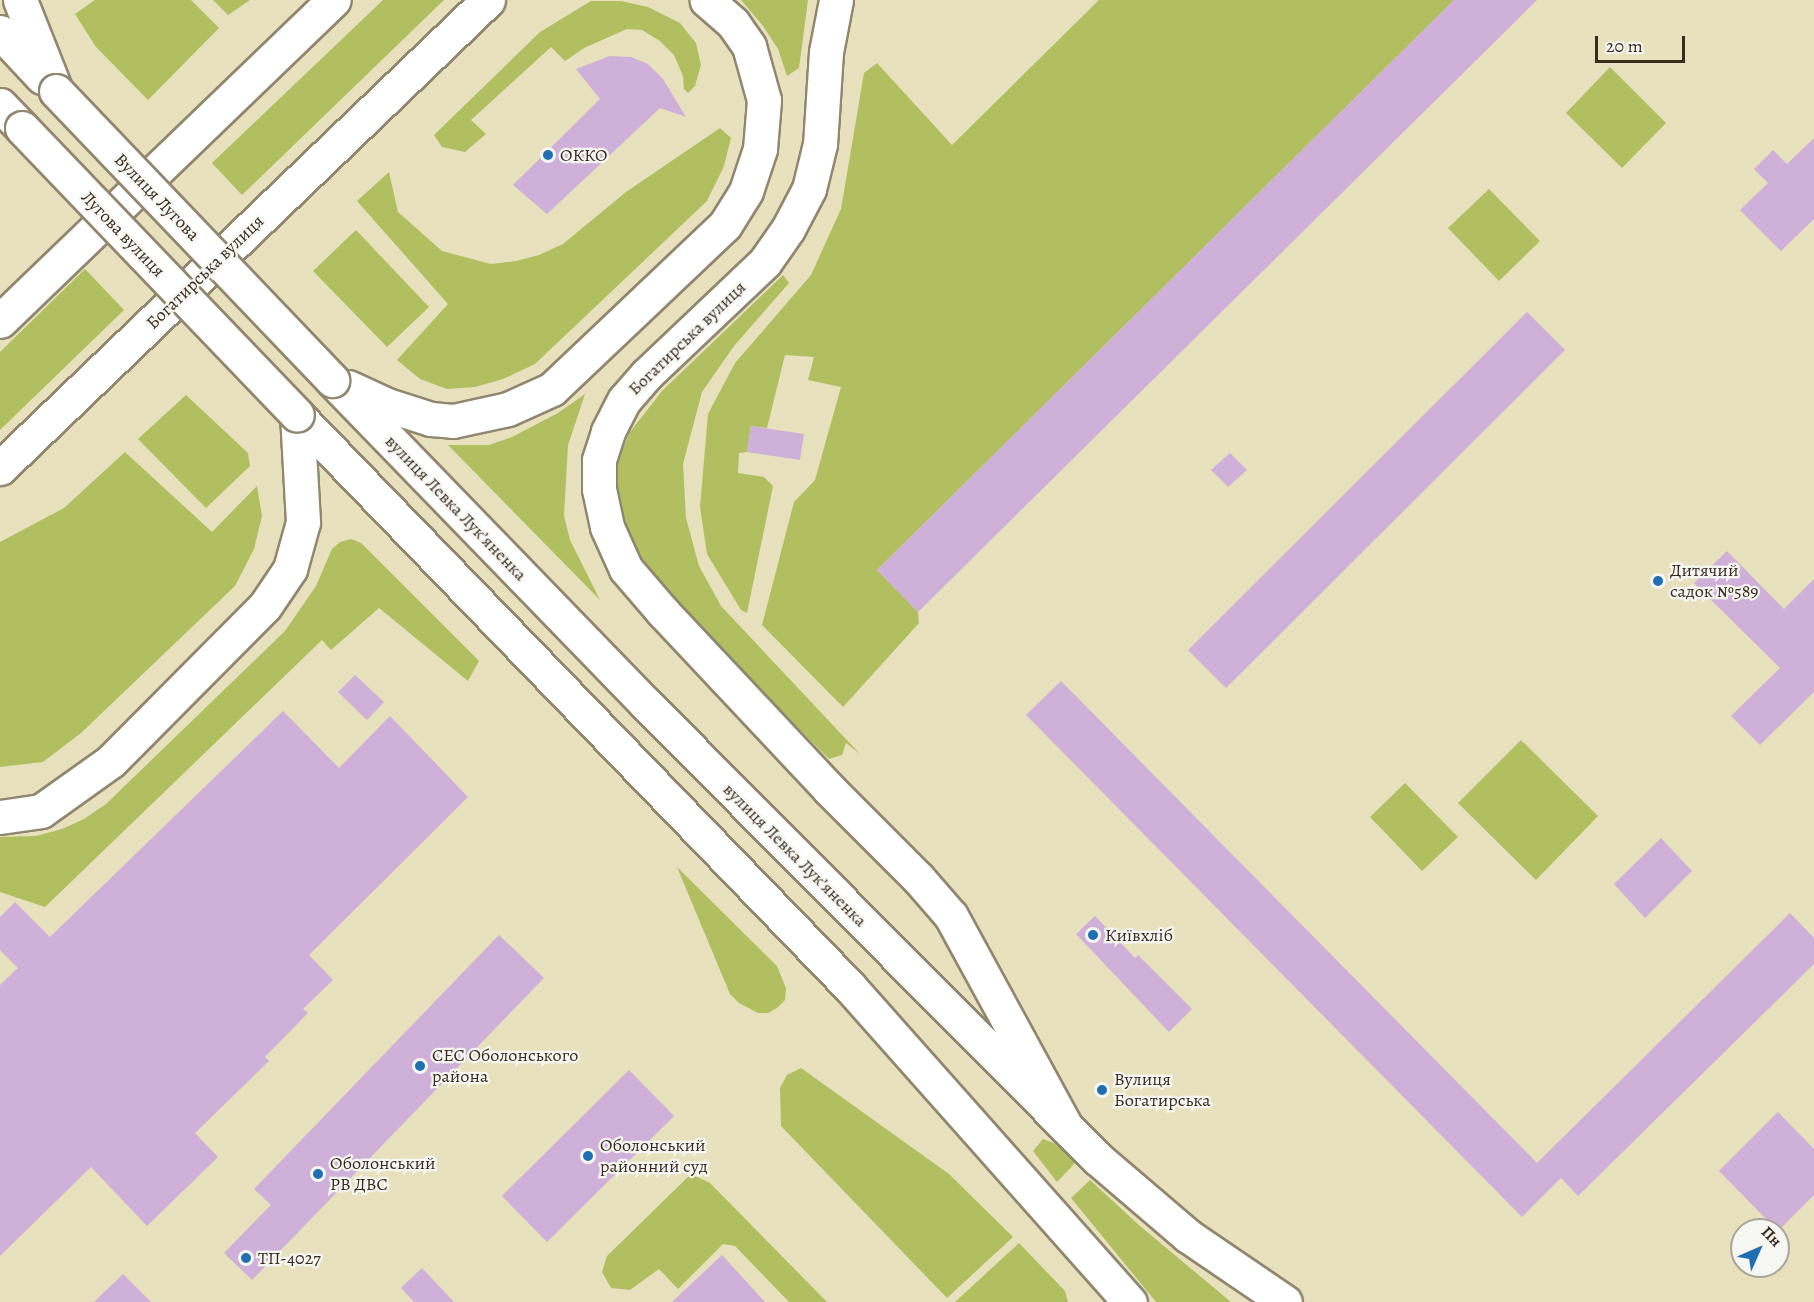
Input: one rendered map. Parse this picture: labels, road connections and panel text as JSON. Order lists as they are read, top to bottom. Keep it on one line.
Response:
{"streets":{"main road":["Вулиця Лугова","Лугова вулиця","Богатирська вулиця","вулиця Левка Лукʼяненка"]},"crossings":[["Вулиця Лугова","вулиця Левка Лукʼяненка"],["Богатирська вулиця","вулиця Левка Лукʼяненка"]],"places":["ОККО","Дитячий садок №589","Київхліб","СЕС Оболонського района","Вулиця Богатирська","Оболонський районний суд","Оболонський РВ ДВС","ТП-4027"],"scale_bar":"20 m","north":"top right"}
